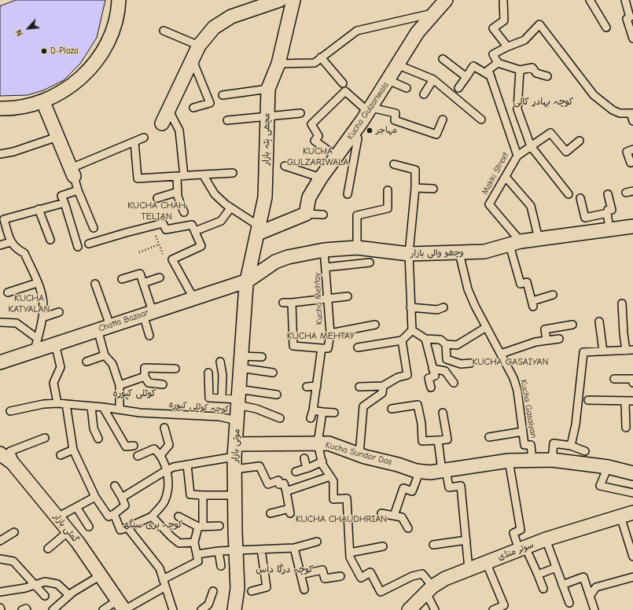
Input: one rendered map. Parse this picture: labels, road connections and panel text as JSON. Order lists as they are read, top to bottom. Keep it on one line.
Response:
{"streets":{"street":["Kucha Gulzariwala","مچھی ہٹہ بازار","وچھو والی بازار","Chatta Bazaar","موتی بازار","Kucha Sundar Das","گمٹی بازار","سوتر منڈی"],"lane":["Makki Street","Kucha Mehtay","کوچہ کوٹلی کپورہ","Kucha Gasaiyan"]},"crossings":[["مچھی ہٹہ بازار","وچھو والی بازار"],["مچھی ہٹہ بازار","Chatta Bazaar"],["مچھی ہٹہ بازار","موتی بازار"],["Makki Street","وچھو والی بازار"],["وچھو والی بازار","Kucha Mehtay"],["وچھو والی بازار","Chatta Bazaar"],["وچھو والی بازار","Kucha Gasaiyan"],["وچھو والی بازار","موتی بازار"],["Chatta Bazaar","موتی بازار"],["کوچہ کوٹلی کپورہ","موتی بازار"],["Kucha Gasaiyan","Kucha Sundar Das"],["موتی بازار","Kucha Sundar Das"]],"districts":["کوچہ بہادر کالی","KUCHA GULZARIWALA","KUCHA CHAH TELIAN","KUCHA KATYALAN","KUCHA MEHTAY","KUCHA GASAIYAN","کوٹلی کپورہ","KUCHA CHAUDHRIAN","کوچہ ہری سنگھ","کوچہ درگا داس"],"places":["D-Plaza","مہاجر"],"north":"bottom left"}
